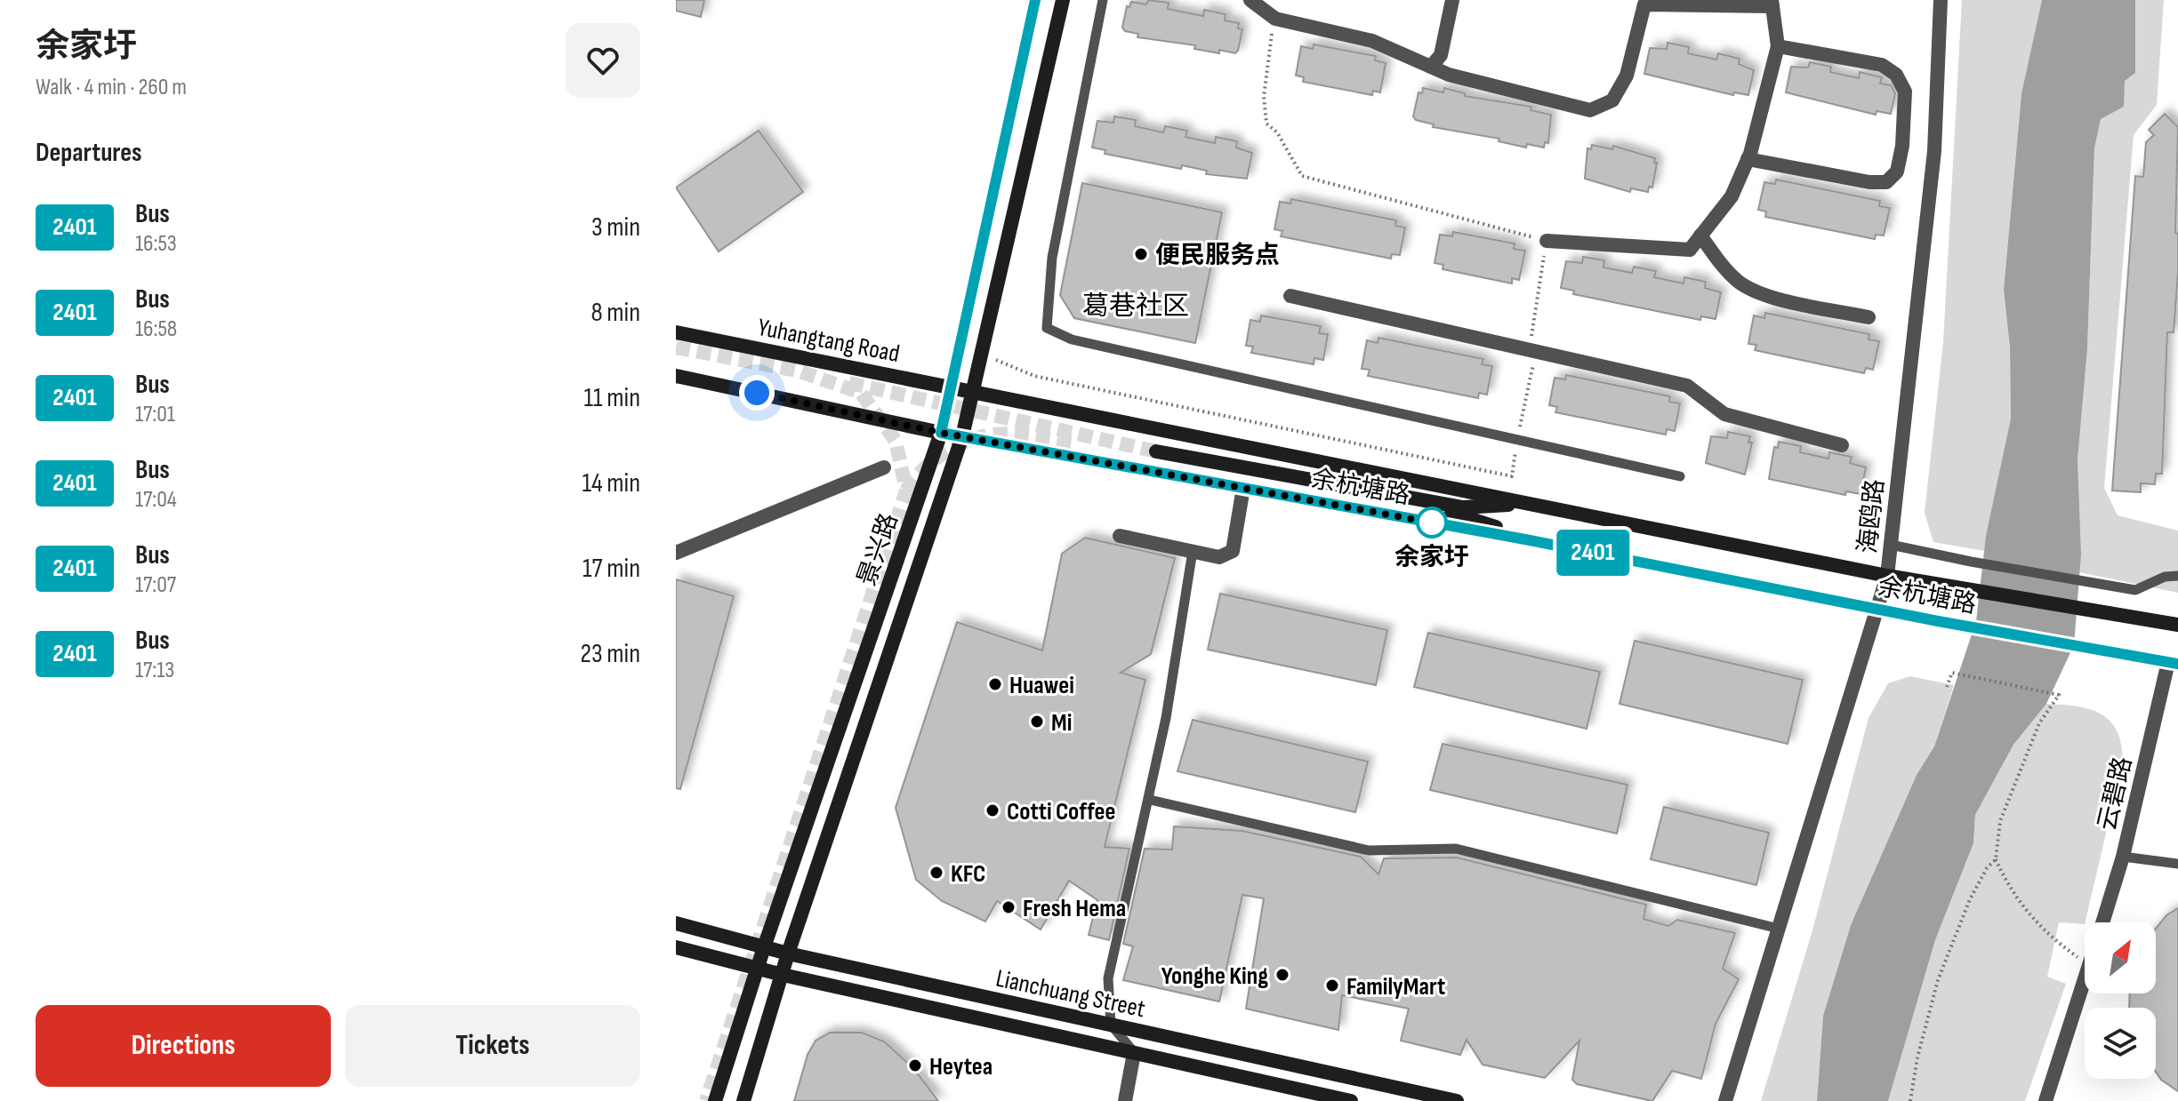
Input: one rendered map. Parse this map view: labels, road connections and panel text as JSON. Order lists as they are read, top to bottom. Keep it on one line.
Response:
{"streets":{"street":["Yuhangtang Road","余杭塘路","海鸥路","景兴路","云碧路","Lianchuang Street"]},"crossings":[["Yuhangtang Road","余杭塘路"],["Yuhangtang Road","景兴路"],["余杭塘路","海鸥路"],["余杭塘路","景兴路"],["余杭塘路","云碧路"],["景兴路","Lianchuang Street"]],"districts":["葛巷社区"],"places":["便民服务点","余家圩","Huawei","Mi","Cotti Coffee","KFC","Fresh Hema","Yonghe King","FamilyMart","Heytea"],"lines":["bus line 2401"],"north":"top right","page":{"heading":[["余家圩","Walk · 4 min · 260 m"],"Departures"],"on_map":"2401","list":[{"mark":"2401","name":"Bus","note":"16:53","value":"3 min"},{"mark":"2401","name":"Bus","note":"16:58","value":"8 min"},{"mark":"2401","name":"Bus","note":"17:01","value":"11 min"},{"mark":"2401","name":"Bus","note":"17:04","value":"14 min"},{"mark":"2401","name":"Bus","note":"17:07","value":"17 min"},{"mark":"2401","name":"Bus","note":"17:13","value":"23 min"}],"buttons":["Directions","Tickets"]}}
